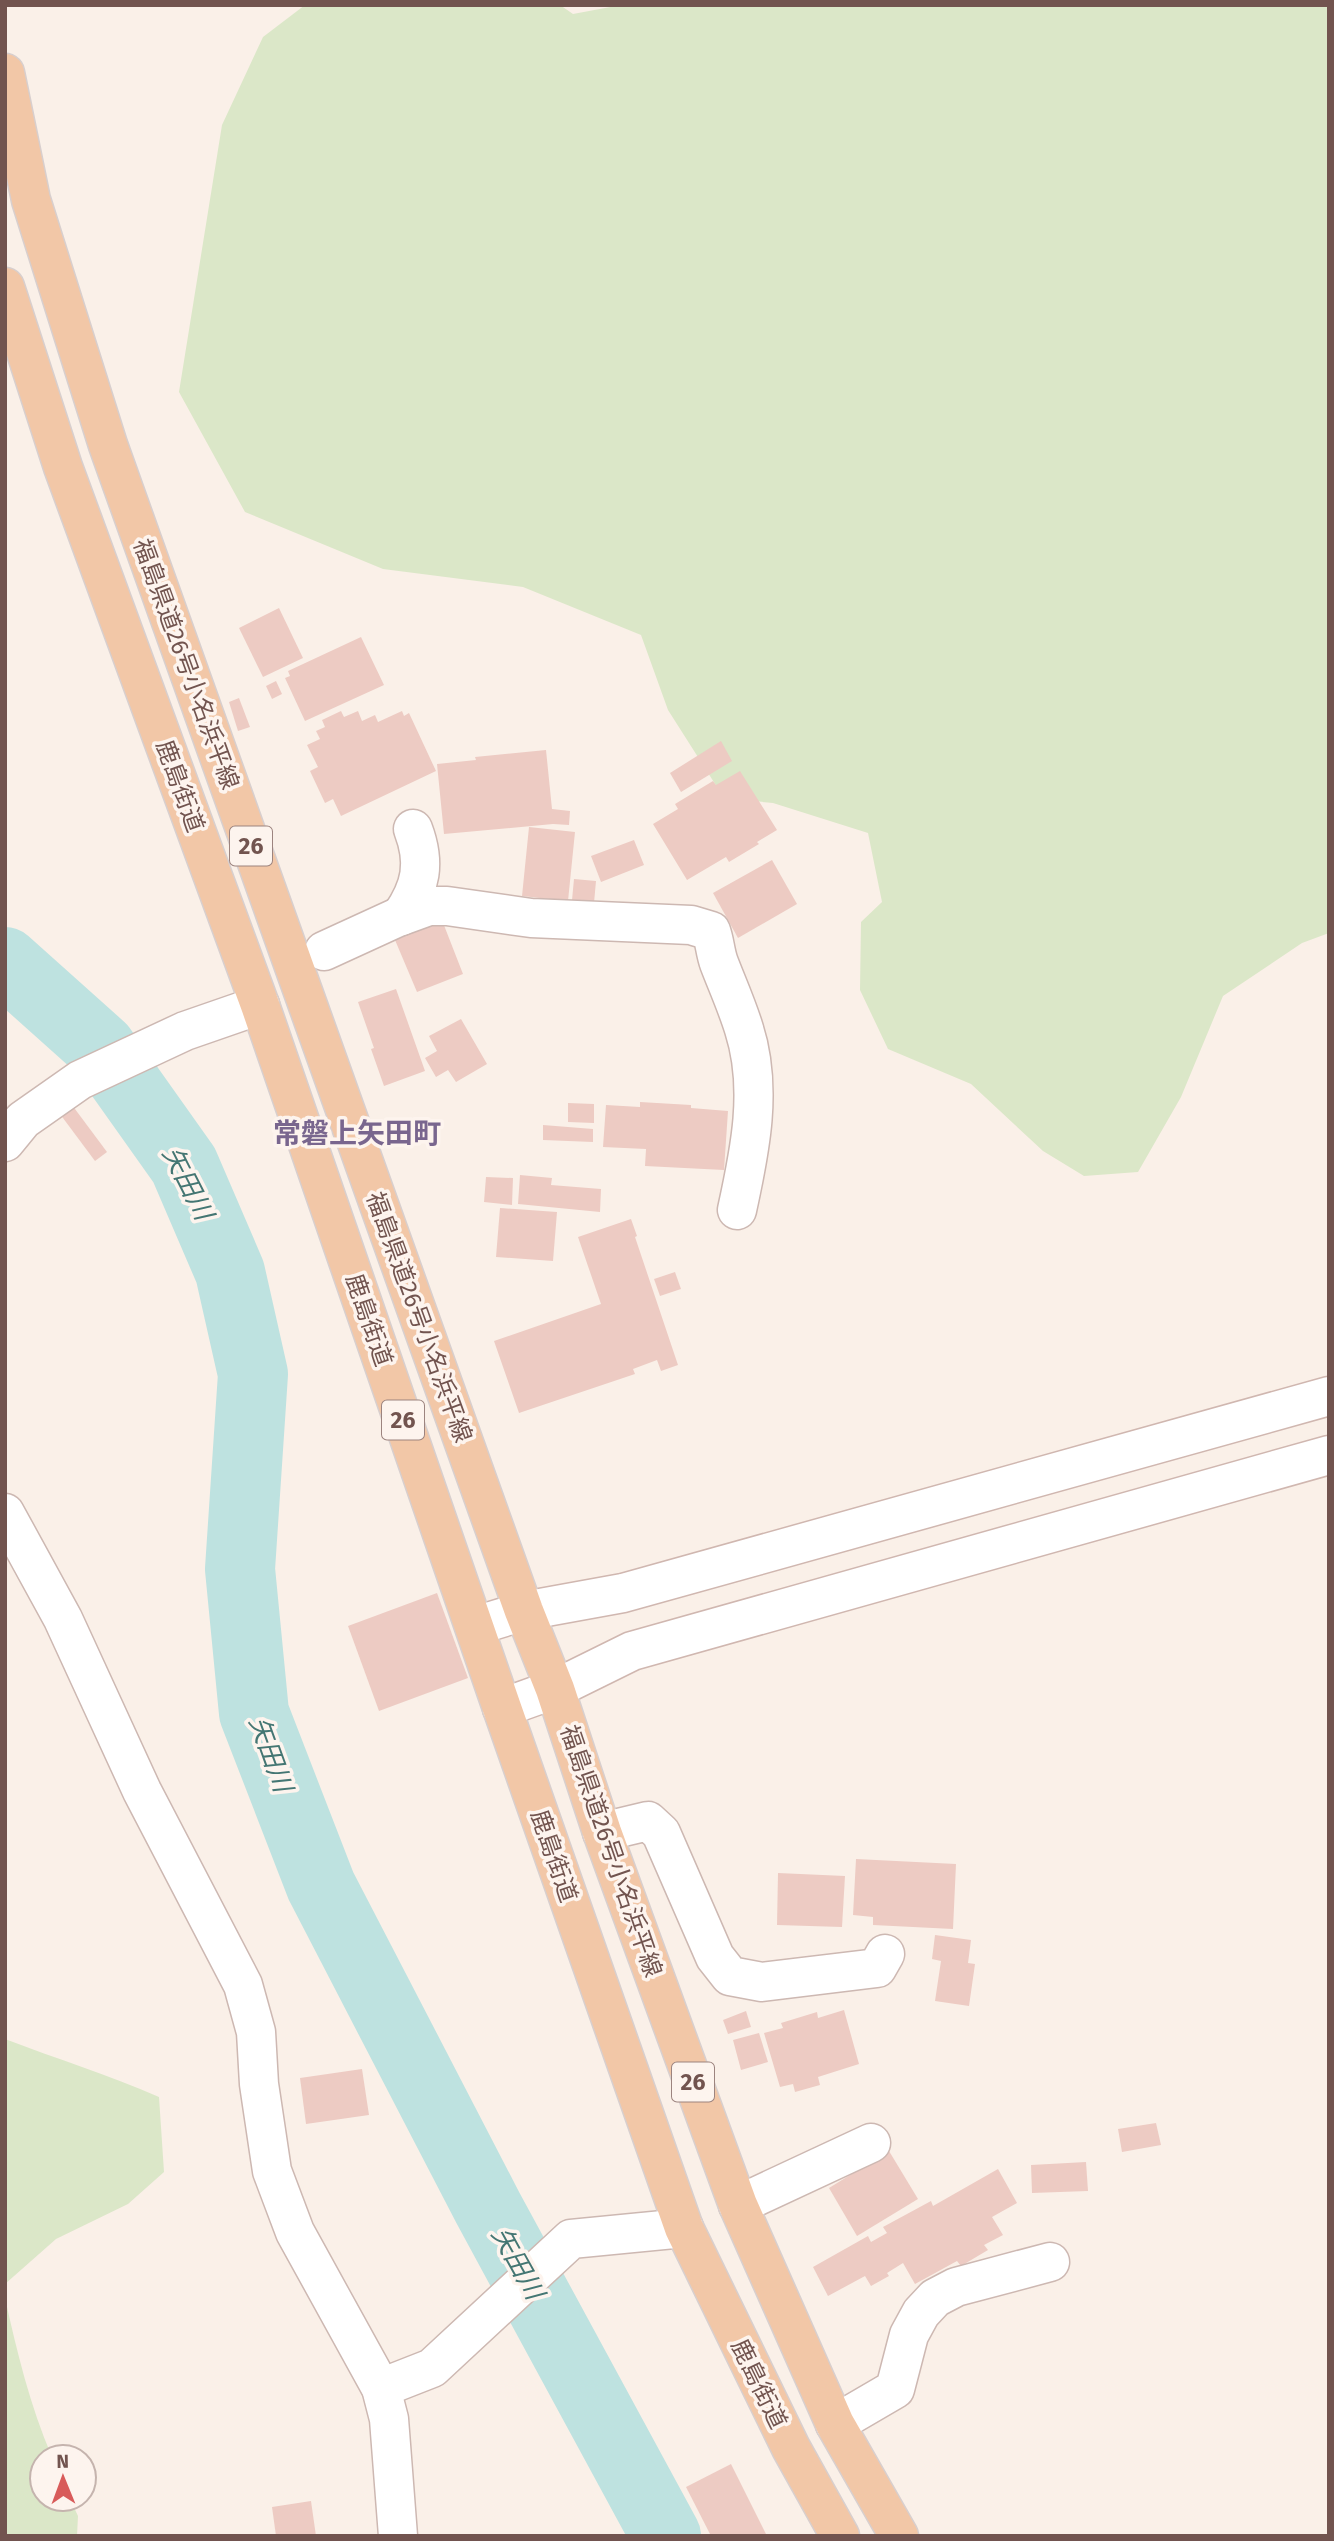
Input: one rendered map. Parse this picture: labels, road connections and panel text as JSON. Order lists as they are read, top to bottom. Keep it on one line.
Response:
{"streets":{"main road":["福島県道26号小名浜平線","鹿島街道","26"]},"districts":["常磐上矢田町"],"water":["矢田川"],"north":"top"}
